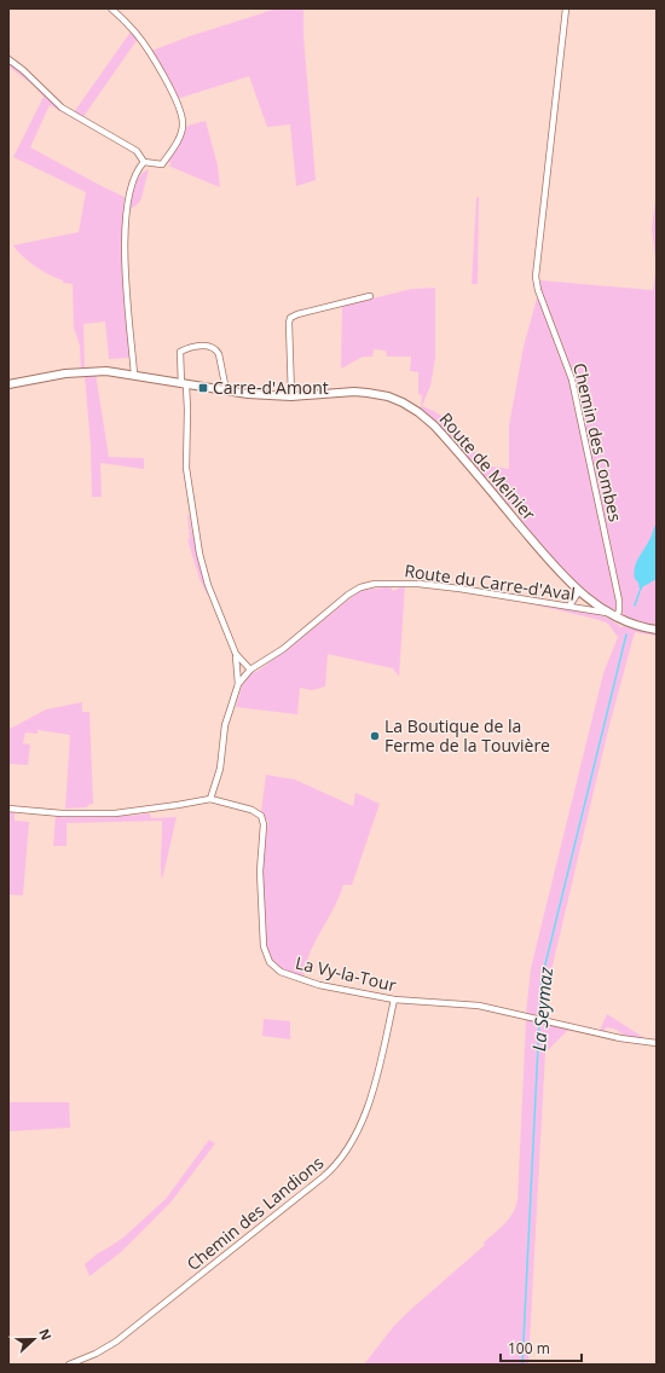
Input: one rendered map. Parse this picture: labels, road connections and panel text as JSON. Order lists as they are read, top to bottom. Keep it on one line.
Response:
{"streets":{"street":["Chemin des Combes","Route de Meinier","Route du Carre-d'Aval","La Vy-la-Tour","Chemin des Landions"]},"crossings":[["Chemin des Combes","Route de Meinier"],["Route de Meinier","Route du Carre-d'Aval"],["La Vy-la-Tour","Chemin des Landions"]],"water":["La Seymaz"],"places":{"transit":["Carre-d'Amont"],"other":["La Boutique de la Ferme de la Touvière"]},"scale_bar":"100 m","north":"right"}
